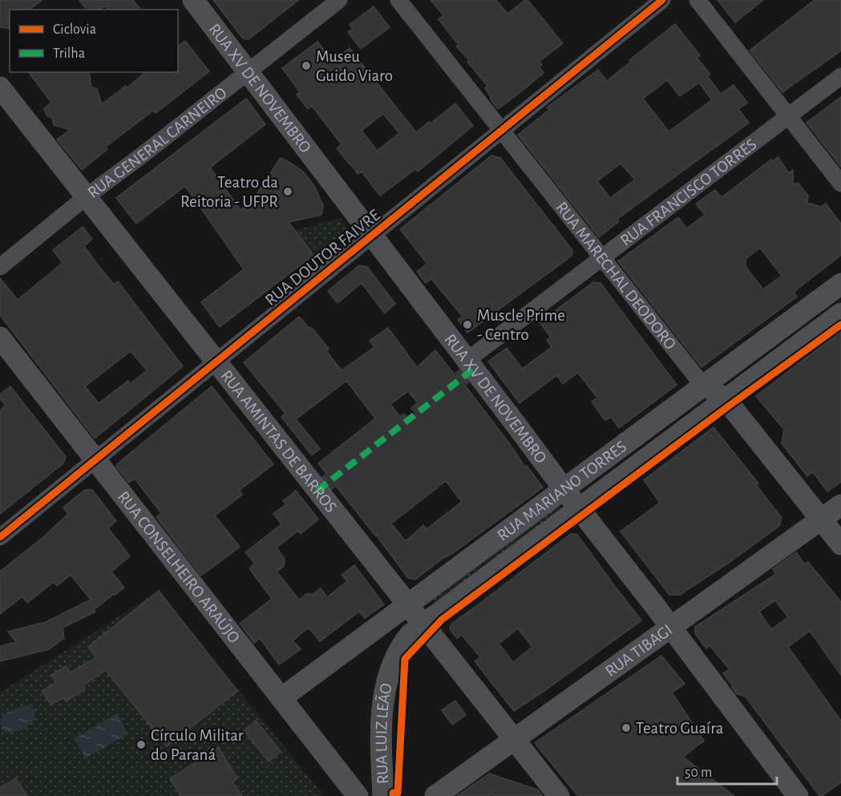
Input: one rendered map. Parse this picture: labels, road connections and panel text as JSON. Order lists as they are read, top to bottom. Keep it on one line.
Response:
{"streets":{"main road":["RUA XV DE NOVEMBRO","RUA MARECHAL DEODORO","RUA AMINTAS DE BARROS","RUA MARIANO TORRES","RUA CONSELHEIRO ARAÚJO","RUA TIBAGI","RUA LUIZ LEÃO"],"street":["RUA GENERAL CARNEIRO","RUA FRANCISCO TORRES","RUA DOUTOR FAIVRE"]},"crossings":[["RUA XV DE NOVEMBRO","RUA GENERAL CARNEIRO"],["RUA XV DE NOVEMBRO","RUA FRANCISCO TORRES"],["RUA XV DE NOVEMBRO","RUA DOUTOR FAIVRE"],["RUA XV DE NOVEMBRO","RUA MARIANO TORRES"],["RUA XV DE NOVEMBRO","RUA TIBAGI"],["RUA GENERAL CARNEIRO","RUA AMINTAS DE BARROS"],["RUA FRANCISCO TORRES","RUA MARECHAL DEODORO"],["RUA DOUTOR FAIVRE","RUA MARECHAL DEODORO"],["RUA DOUTOR FAIVRE","RUA AMINTAS DE BARROS"],["RUA DOUTOR FAIVRE","RUA CONSELHEIRO ARAÚJO"],["RUA MARECHAL DEODORO","RUA MARIANO TORRES"],["RUA MARECHAL DEODORO","RUA TIBAGI"],["RUA AMINTAS DE BARROS","RUA MARIANO TORRES"],["RUA AMINTAS DE BARROS","RUA TIBAGI"],["RUA AMINTAS DE BARROS","RUA LUIZ LEÃO"],["RUA MARIANO TORRES","RUA CONSELHEIRO ARAÚJO"],["RUA MARIANO TORRES","RUA LUIZ LEÃO"]],"places":["Museu Guido Viaro","Teatro da Reitoria - UFPR","Muscle Prime - Centro","Teatro Guaíra","Círculo Militar do Paraná"],"legend":["Ciclovia","Trilha"],"scale_bar":"50 m"}
